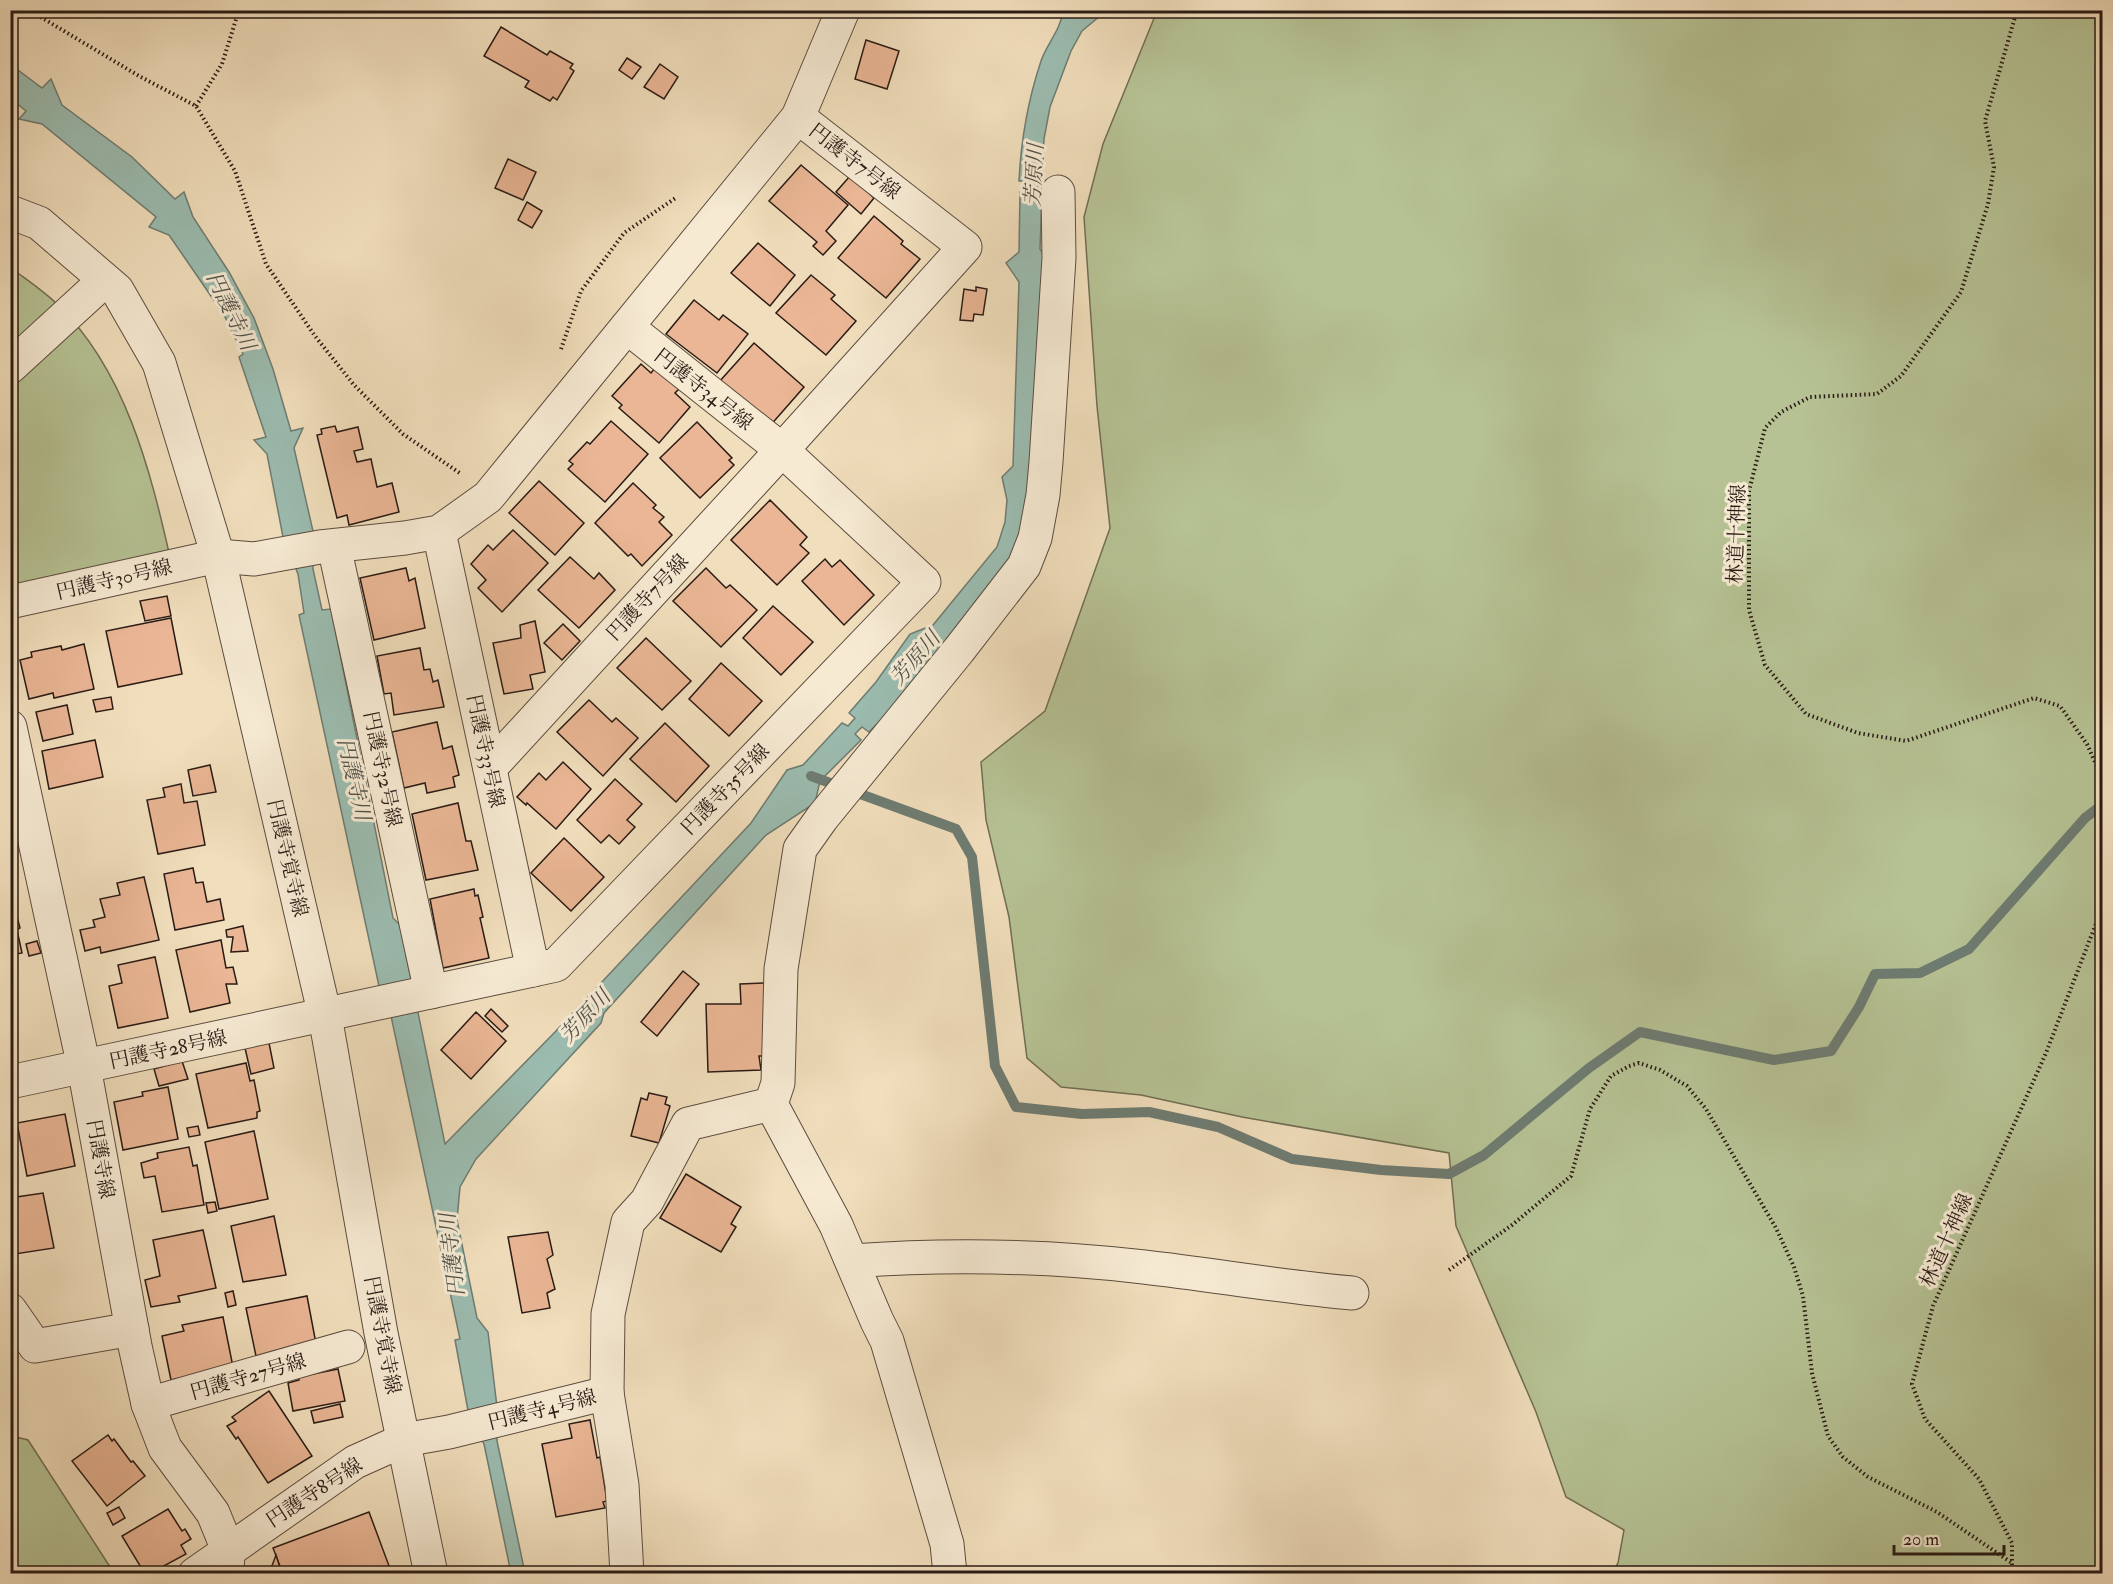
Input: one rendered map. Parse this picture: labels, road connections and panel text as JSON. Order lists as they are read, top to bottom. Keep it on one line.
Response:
{"streets":{"street":["円護寺7号線","円護寺34号線","円護寺30号線","円護寺33号線","円護寺32号線","円護寺35号線","円護寺覚寺線","円護寺28号線","円護寺線","円護寺27号線","円護寺4号線","円護寺8号線"],"path":["林道十神線"]},"crossings":[["円護寺7号線","円護寺34号線"],["円護寺7号線","円護寺30号線"],["円護寺7号線","円護寺33号線"],["円護寺7号線","円護寺32号線"],["円護寺7号線","円護寺35号線"],["円護寺7号線","円護寺覚寺線"],["円護寺34号線","円護寺35号線"],["円護寺30号線","円護寺覚寺線"],["円護寺33号線","円護寺35号線"],["円護寺32号線","円護寺35号線"],["円護寺35号線","円護寺覚寺線"],["円護寺35号線","円護寺28号線"],["円護寺覚寺線","円護寺28号線"],["円護寺覚寺線","円護寺4号線"],["円護寺覚寺線","円護寺8号線"],["円護寺28号線","円護寺線"],["円護寺線","円護寺27号線"],["円護寺線","円護寺8号線"],["円護寺4号線","円護寺8号線"]],"water":["芳原川","円護寺川"],"scale_bar":"20 m"}
